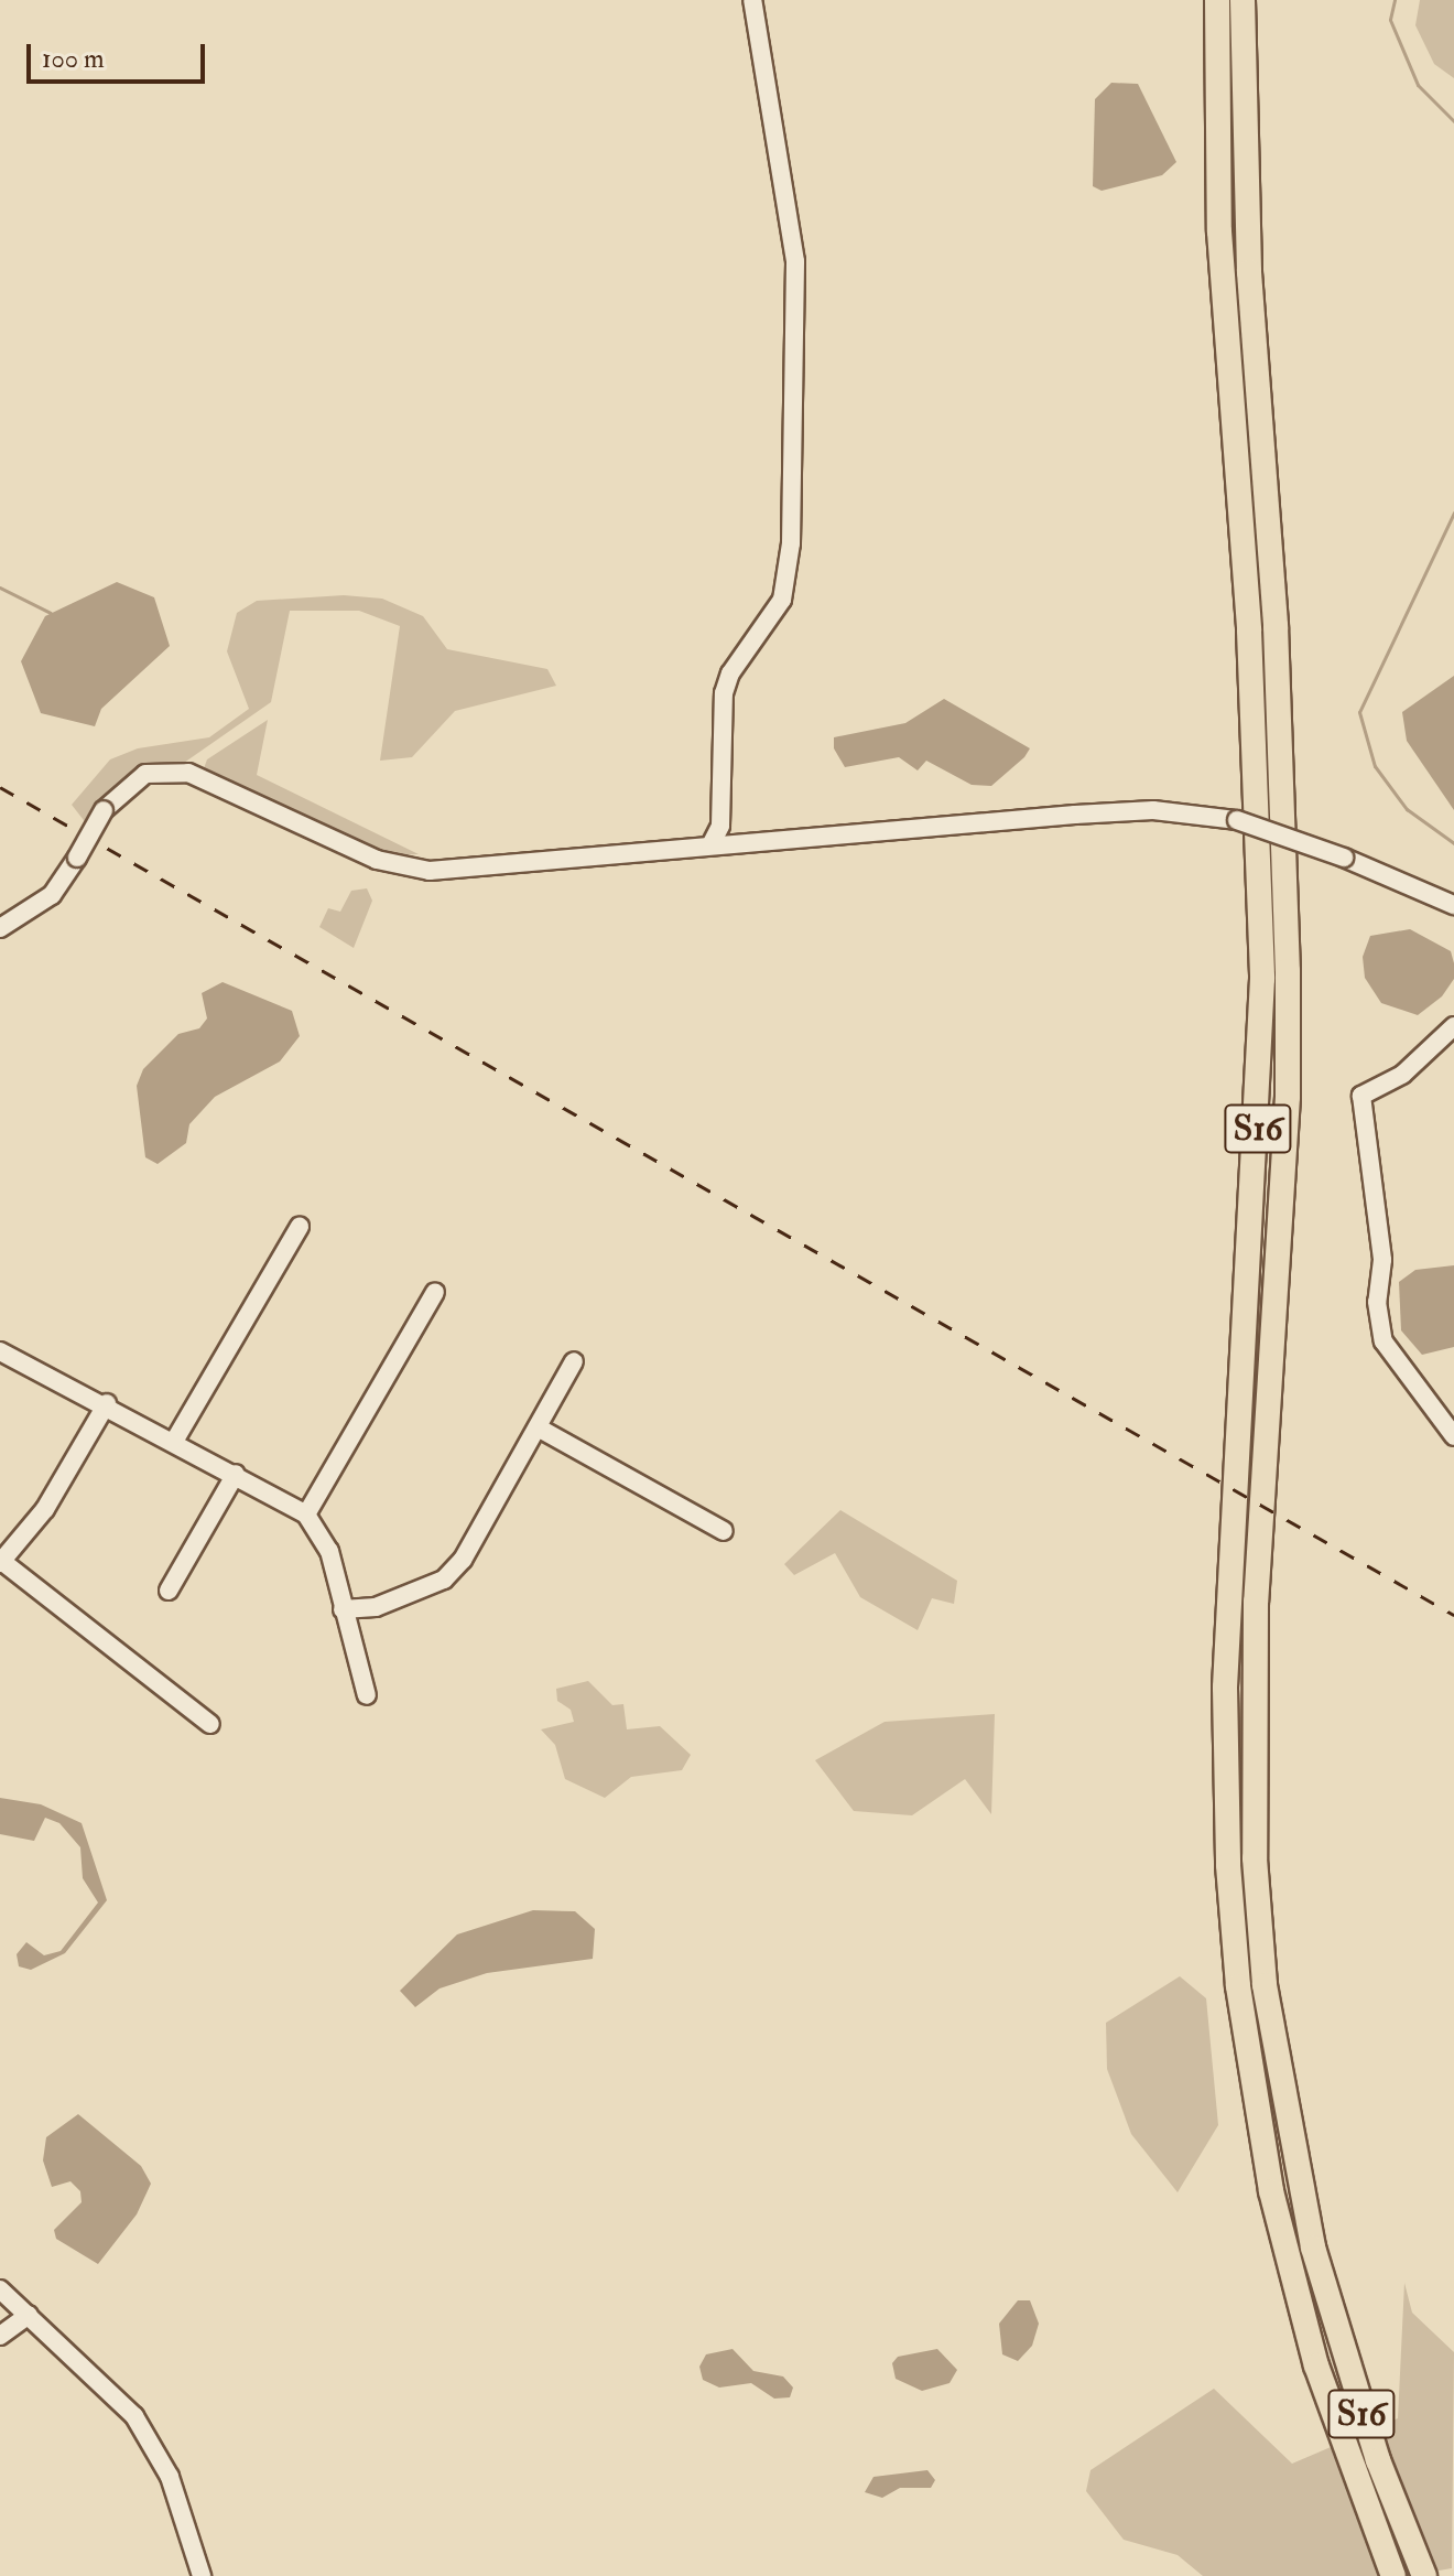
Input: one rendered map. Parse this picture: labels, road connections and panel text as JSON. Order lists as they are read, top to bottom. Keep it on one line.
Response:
{"streets":{"highway":["S16"]},"scale_bar":"100 m"}
